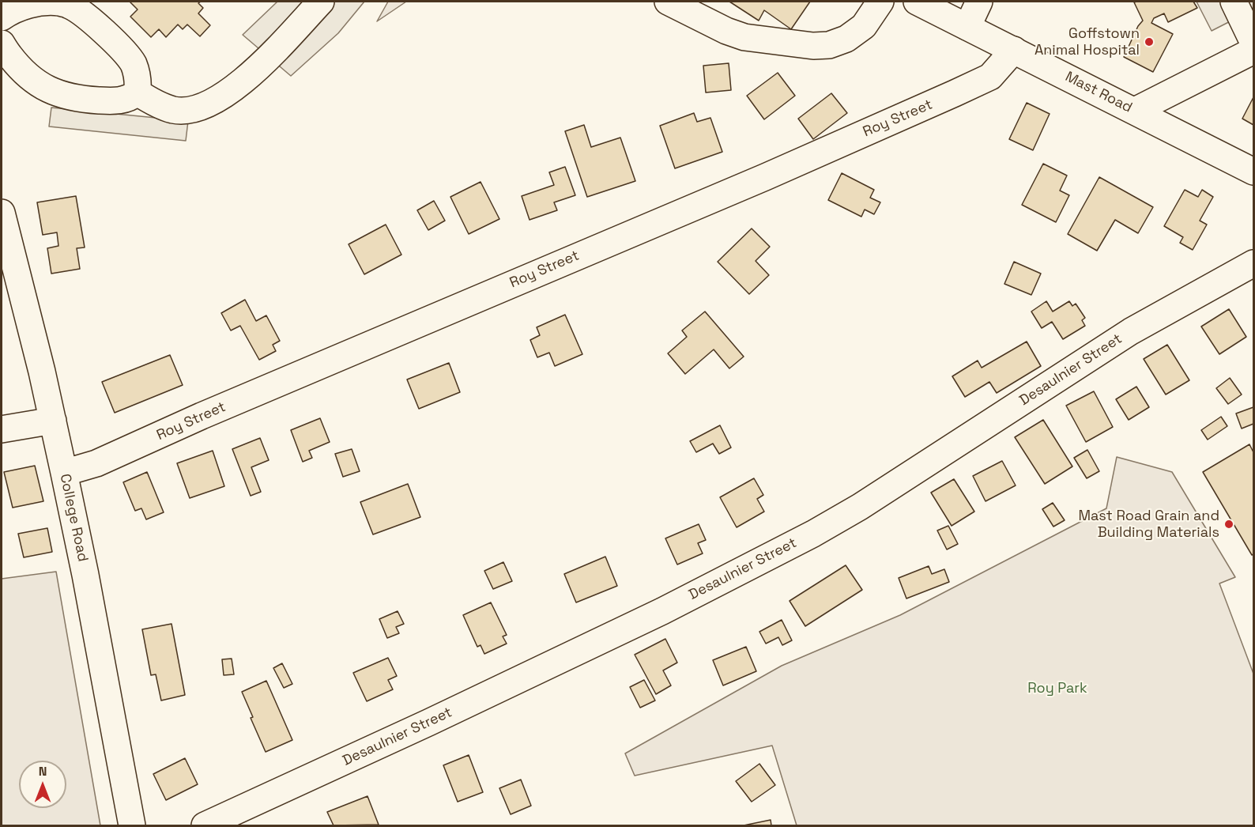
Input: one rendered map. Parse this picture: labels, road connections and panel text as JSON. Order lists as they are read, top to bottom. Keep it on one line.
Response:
{"streets":{"street":["Mast Road","Roy Street","Desaulnier Street","College Road"]},"crossings":[["Mast Road","Roy Street"],["Roy Street","College Road"]],"parks":["Roy Park"],"places":["Goffstown Animal Hospital","Mast Road Grain and Building Materials"],"north":"top"}
